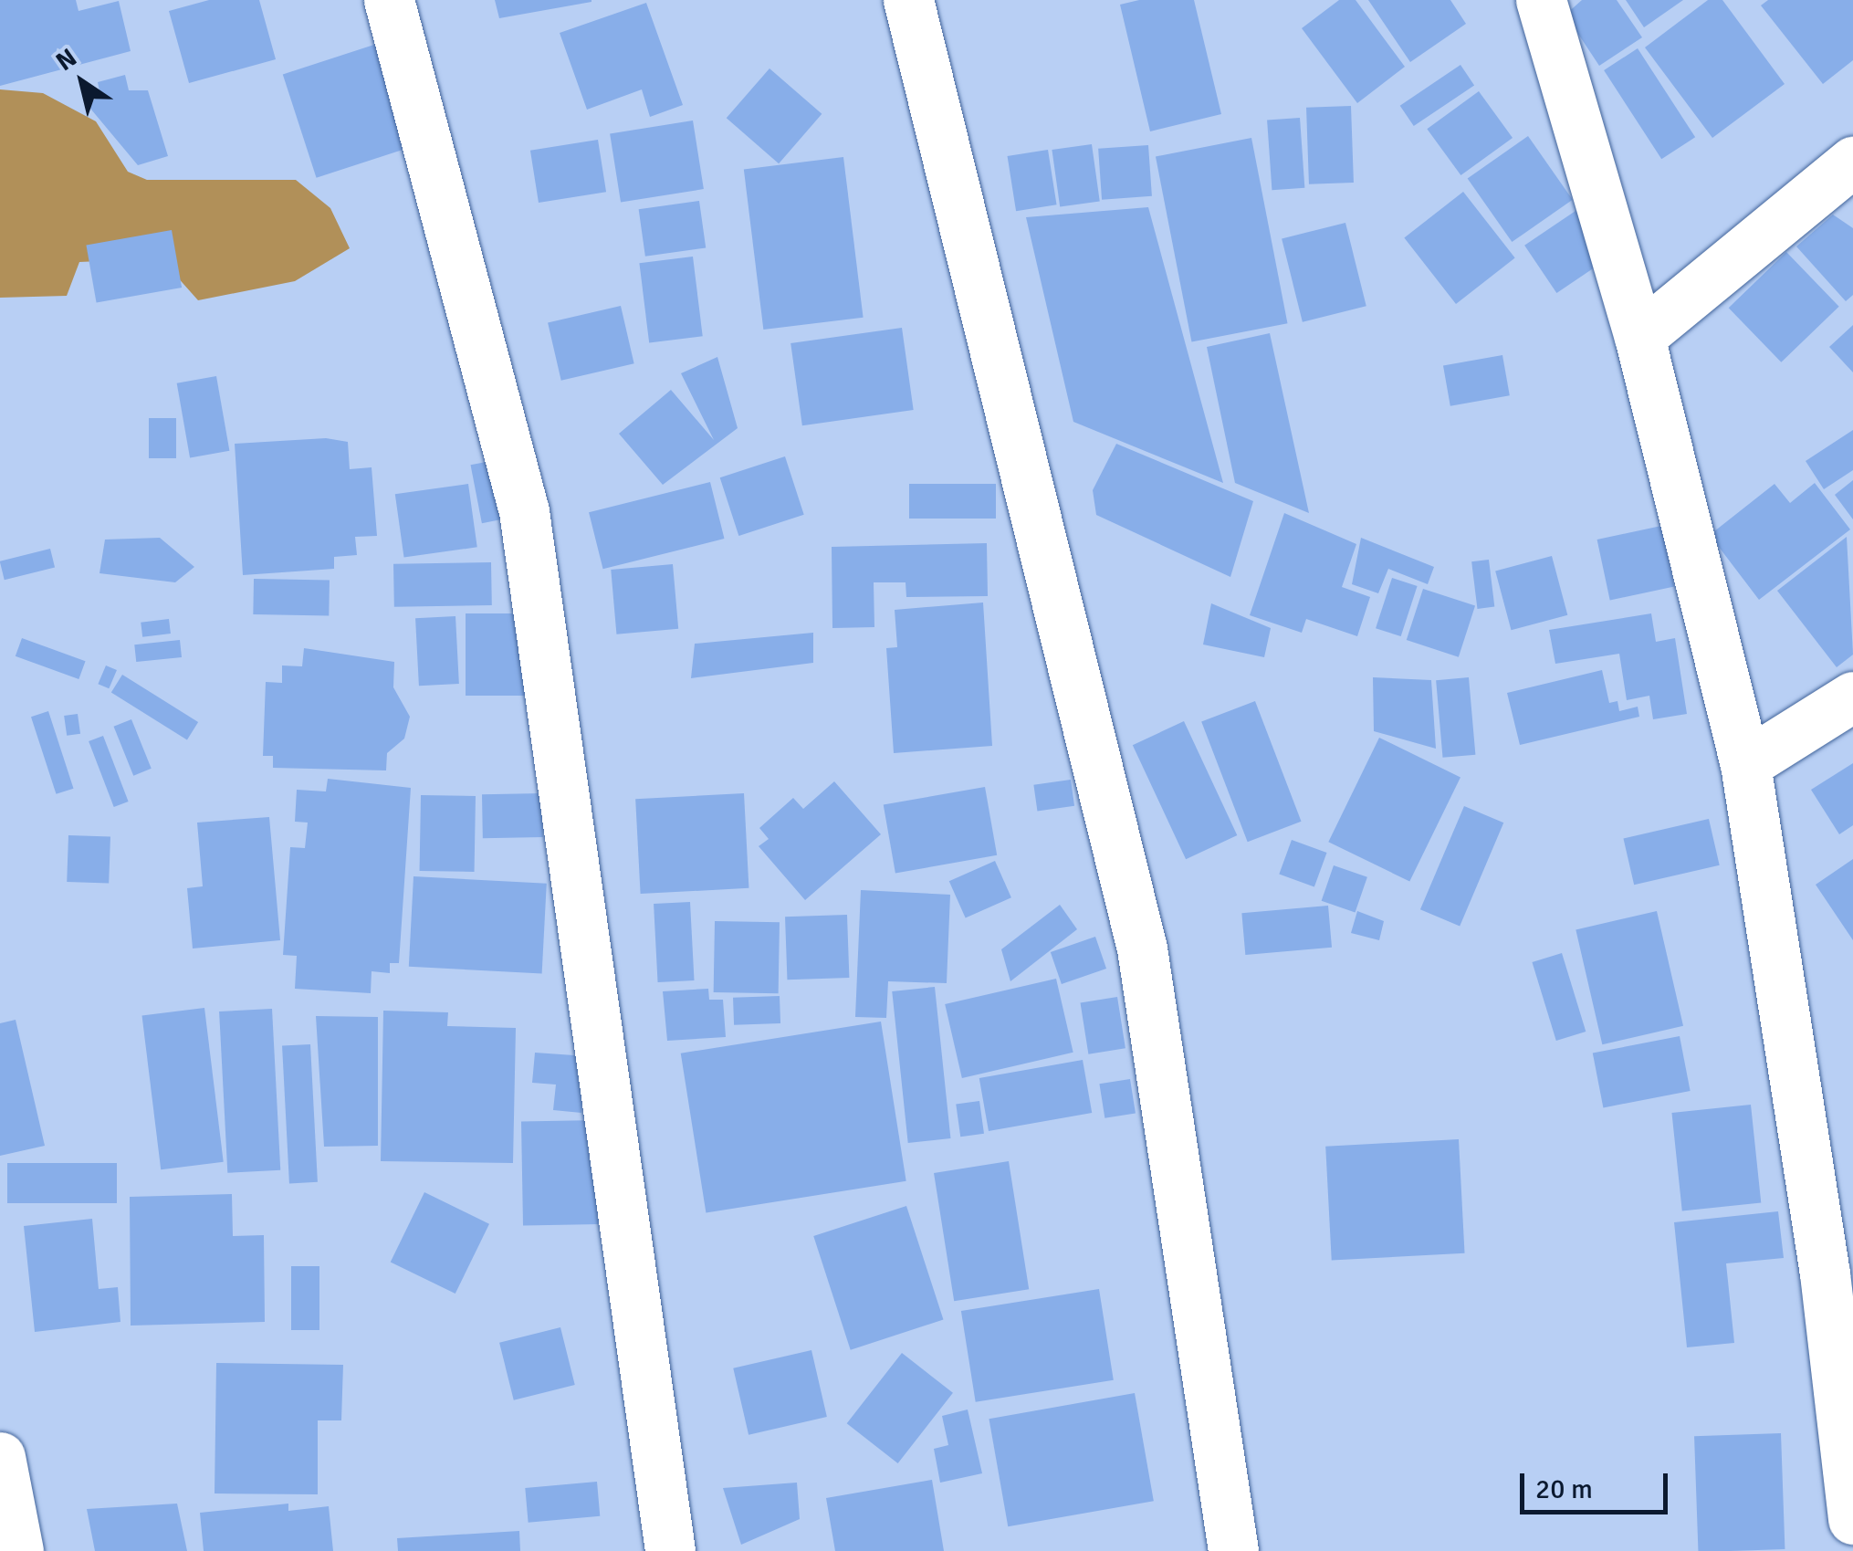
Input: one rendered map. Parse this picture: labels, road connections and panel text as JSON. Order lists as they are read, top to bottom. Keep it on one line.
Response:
{"scale_bar":"20 m","north":"top left"}
